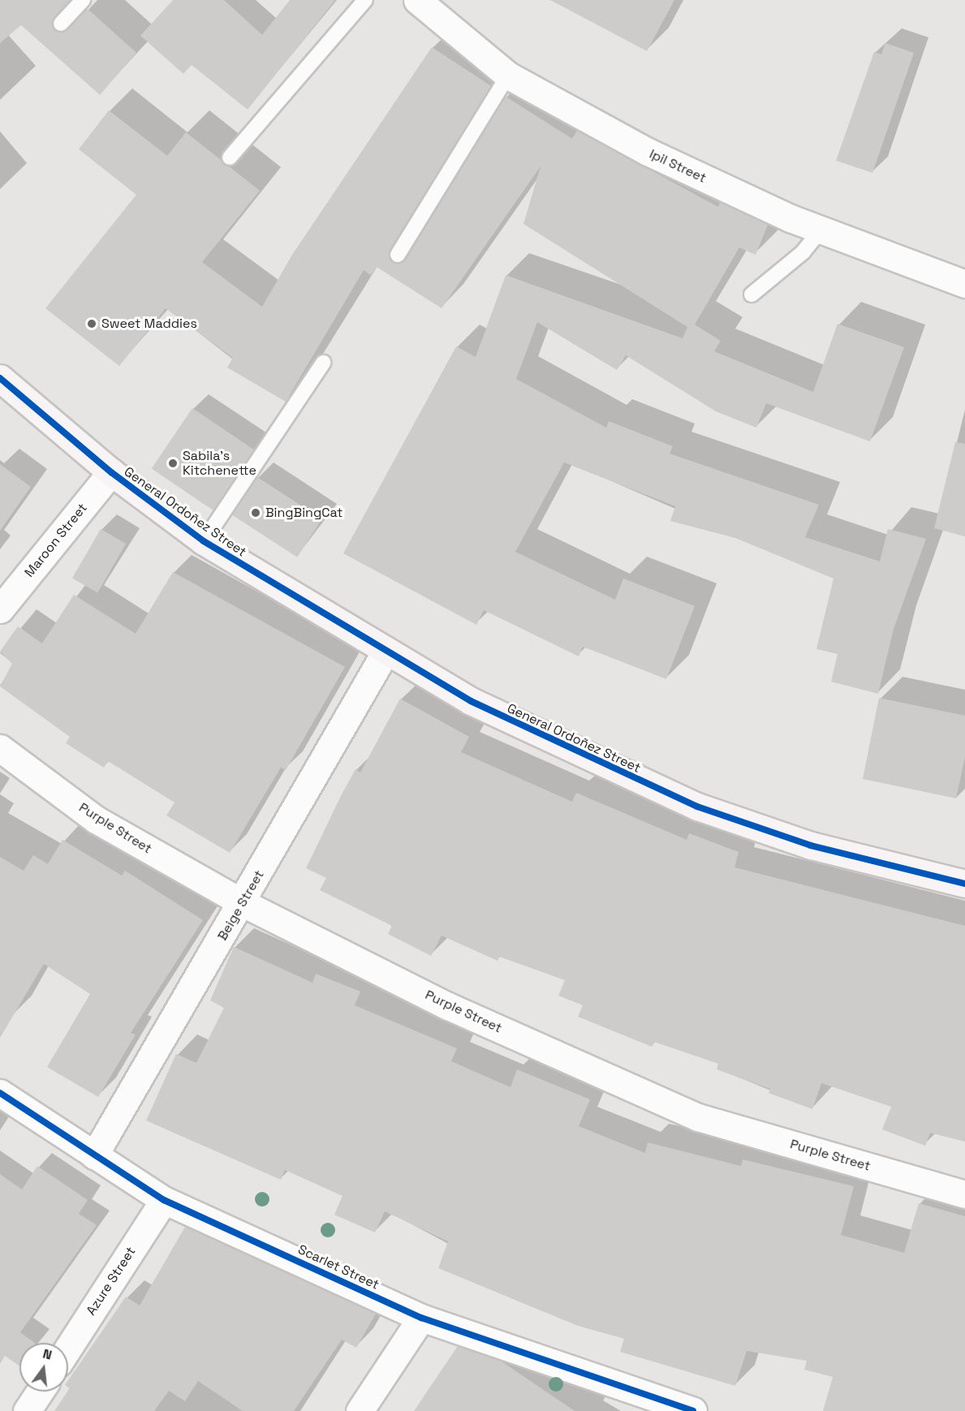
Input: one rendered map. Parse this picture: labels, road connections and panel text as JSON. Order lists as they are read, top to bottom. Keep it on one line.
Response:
{"streets":{"main road":["General Ordoñez Street"],"street":["Ipil Street","Maroon Street","Purple Street","Beige Street","Scarlet Street","Azure Street"]},"crossings":[["General Ordoñez Street","Maroon Street"],["General Ordoñez Street","Beige Street"],["Purple Street","Beige Street"],["Beige Street","Scarlet Street"],["Scarlet Street","Azure Street"]],"places":["Sweet Maddies","Sabila's Kitchenette","BingBingCat"],"north":"top"}
